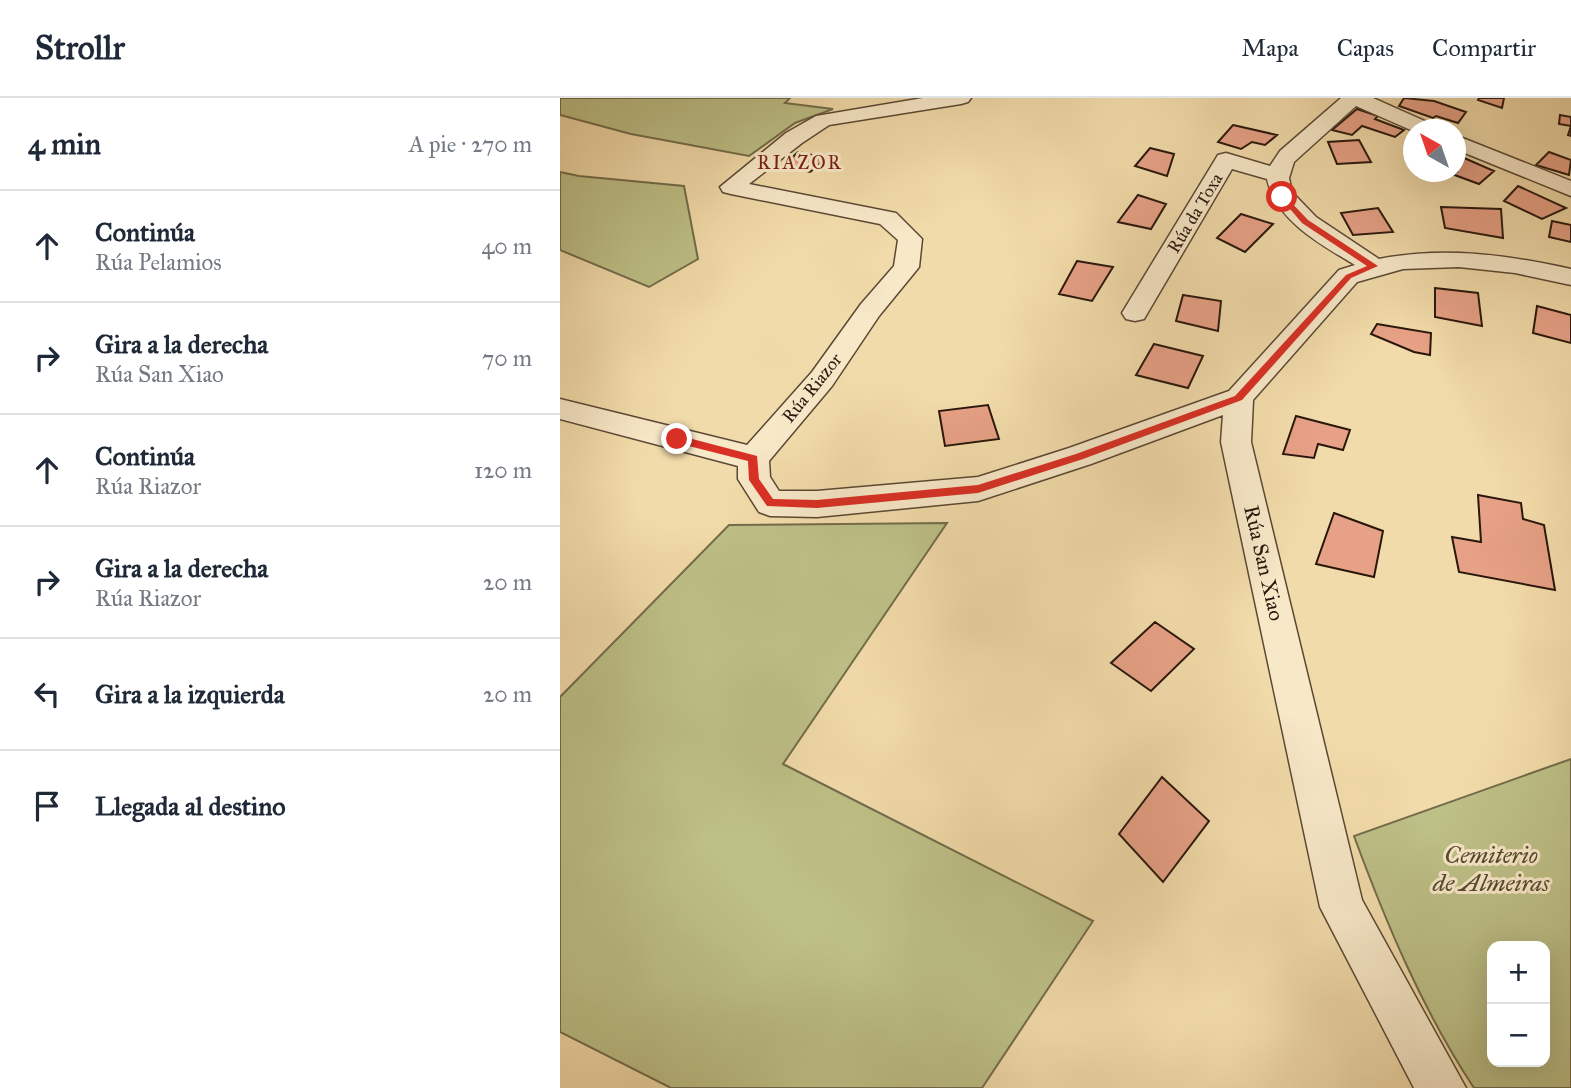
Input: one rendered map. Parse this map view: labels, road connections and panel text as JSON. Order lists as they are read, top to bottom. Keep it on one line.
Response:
{"streets":{"street":["Rúa da Toxa","Rúa Riazor","Rúa San Xiao"]},"districts":["RIAZOR"],"parks":["Cemiterio de Almeiras"],"north":"top left","page":{"header":"Strollr","nav":["Mapa","Capas","Compartir"],"heading":["4 min","A pie · 270 m"],"list":[["Continúa","Rúa Pelamios","40 m"],["Gira a la derecha","Rúa San Xiao","70 m"],["Continúa","Rúa Riazor","120 m"],["Gira a la derecha","Rúa Riazor","20 m"],["Gira a la izquierda","20 m"],"Llegada al destino"],"map_buttons":["+","−"]}}
